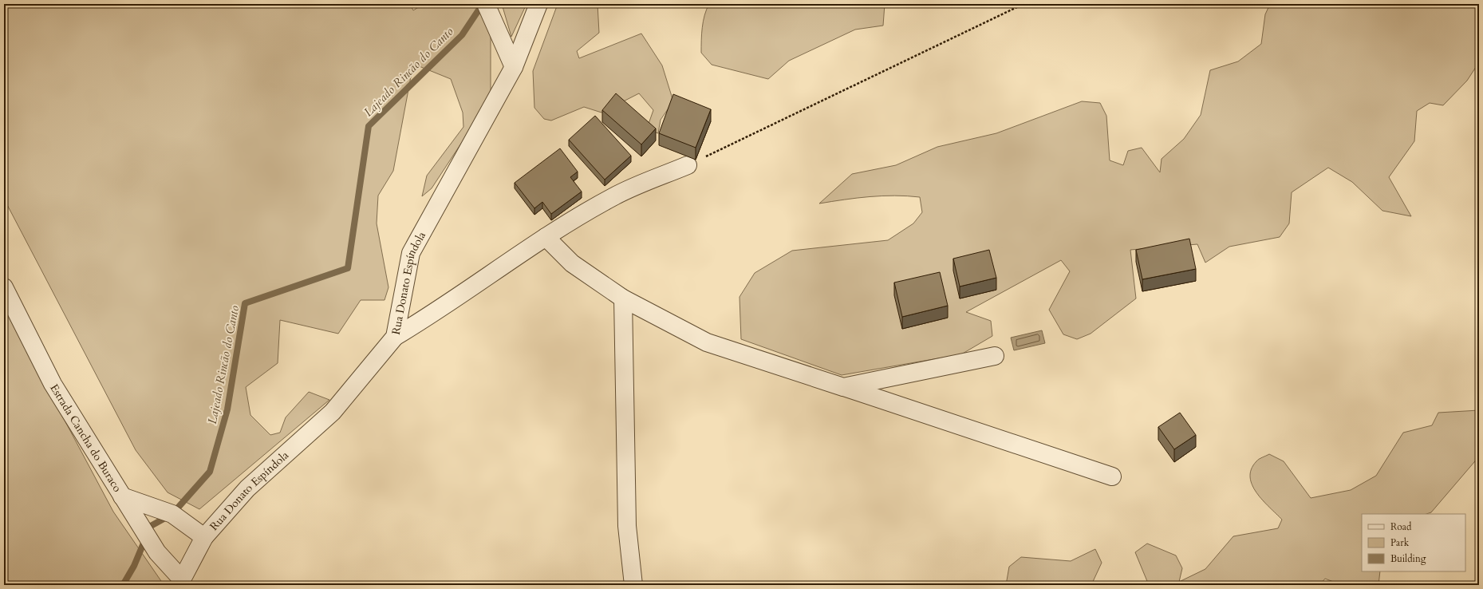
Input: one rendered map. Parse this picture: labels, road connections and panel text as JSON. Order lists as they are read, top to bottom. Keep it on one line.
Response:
{"streets":{"street":["Rua Donato Espíndola","Estrada Cancha do Buraco"]},"crossings":[["Rua Donato Espíndola","Estrada Cancha do Buraco"]],"water":["Lajeado Rincão do Canto"],"legend":["Road","Park","Building"]}
